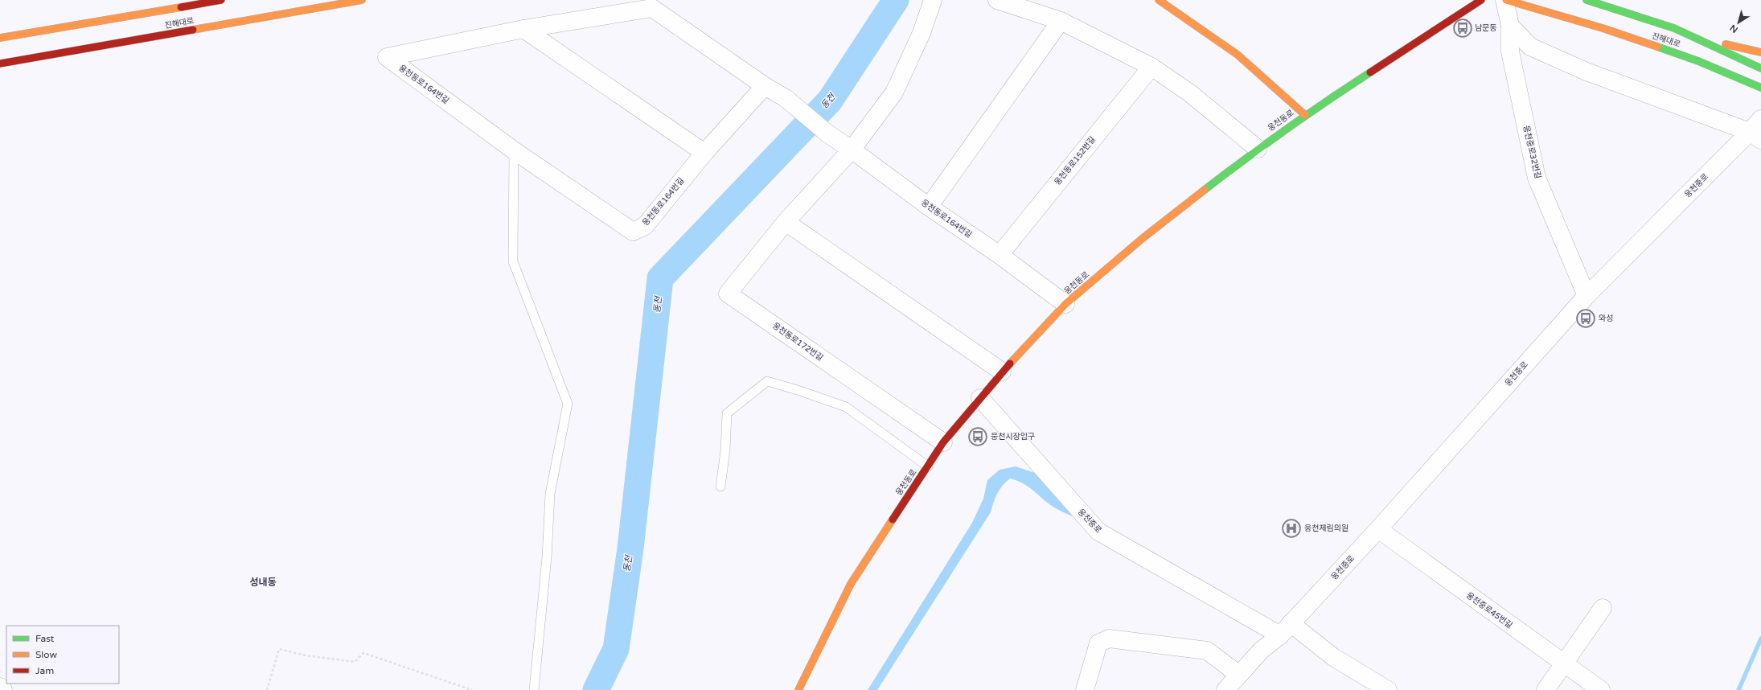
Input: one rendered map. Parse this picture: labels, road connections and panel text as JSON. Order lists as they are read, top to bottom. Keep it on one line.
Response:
{"streets":{"main road":["진해대로","웅천동로"],"street":["웅천동로164번길","웅천중로32번길","웅천동로152번길","웅천중로","웅천동로172번길","웅천중로45번길"]},"crossings":[["진해대로","웅천중로32번길"],["웅천동로164번길","웅천동로"],["웅천동로164번길","웅천동로152번길"],["웅천동로164번길","웅천동로172번길"],["웅천동로","웅천중로"],["웅천동로","웅천동로172번길"],["웅천중로32번길","웅천중로"],["웅천중로","웅천중로45번길"]],"districts":["성내동"],"water":["동천"],"places":{"bus stop":["남문동","와성","웅천시장입구"],"hospital":["웅천제림의원"]},"legend":["Fast","Slow","Jam"],"north":"bottom left"}
